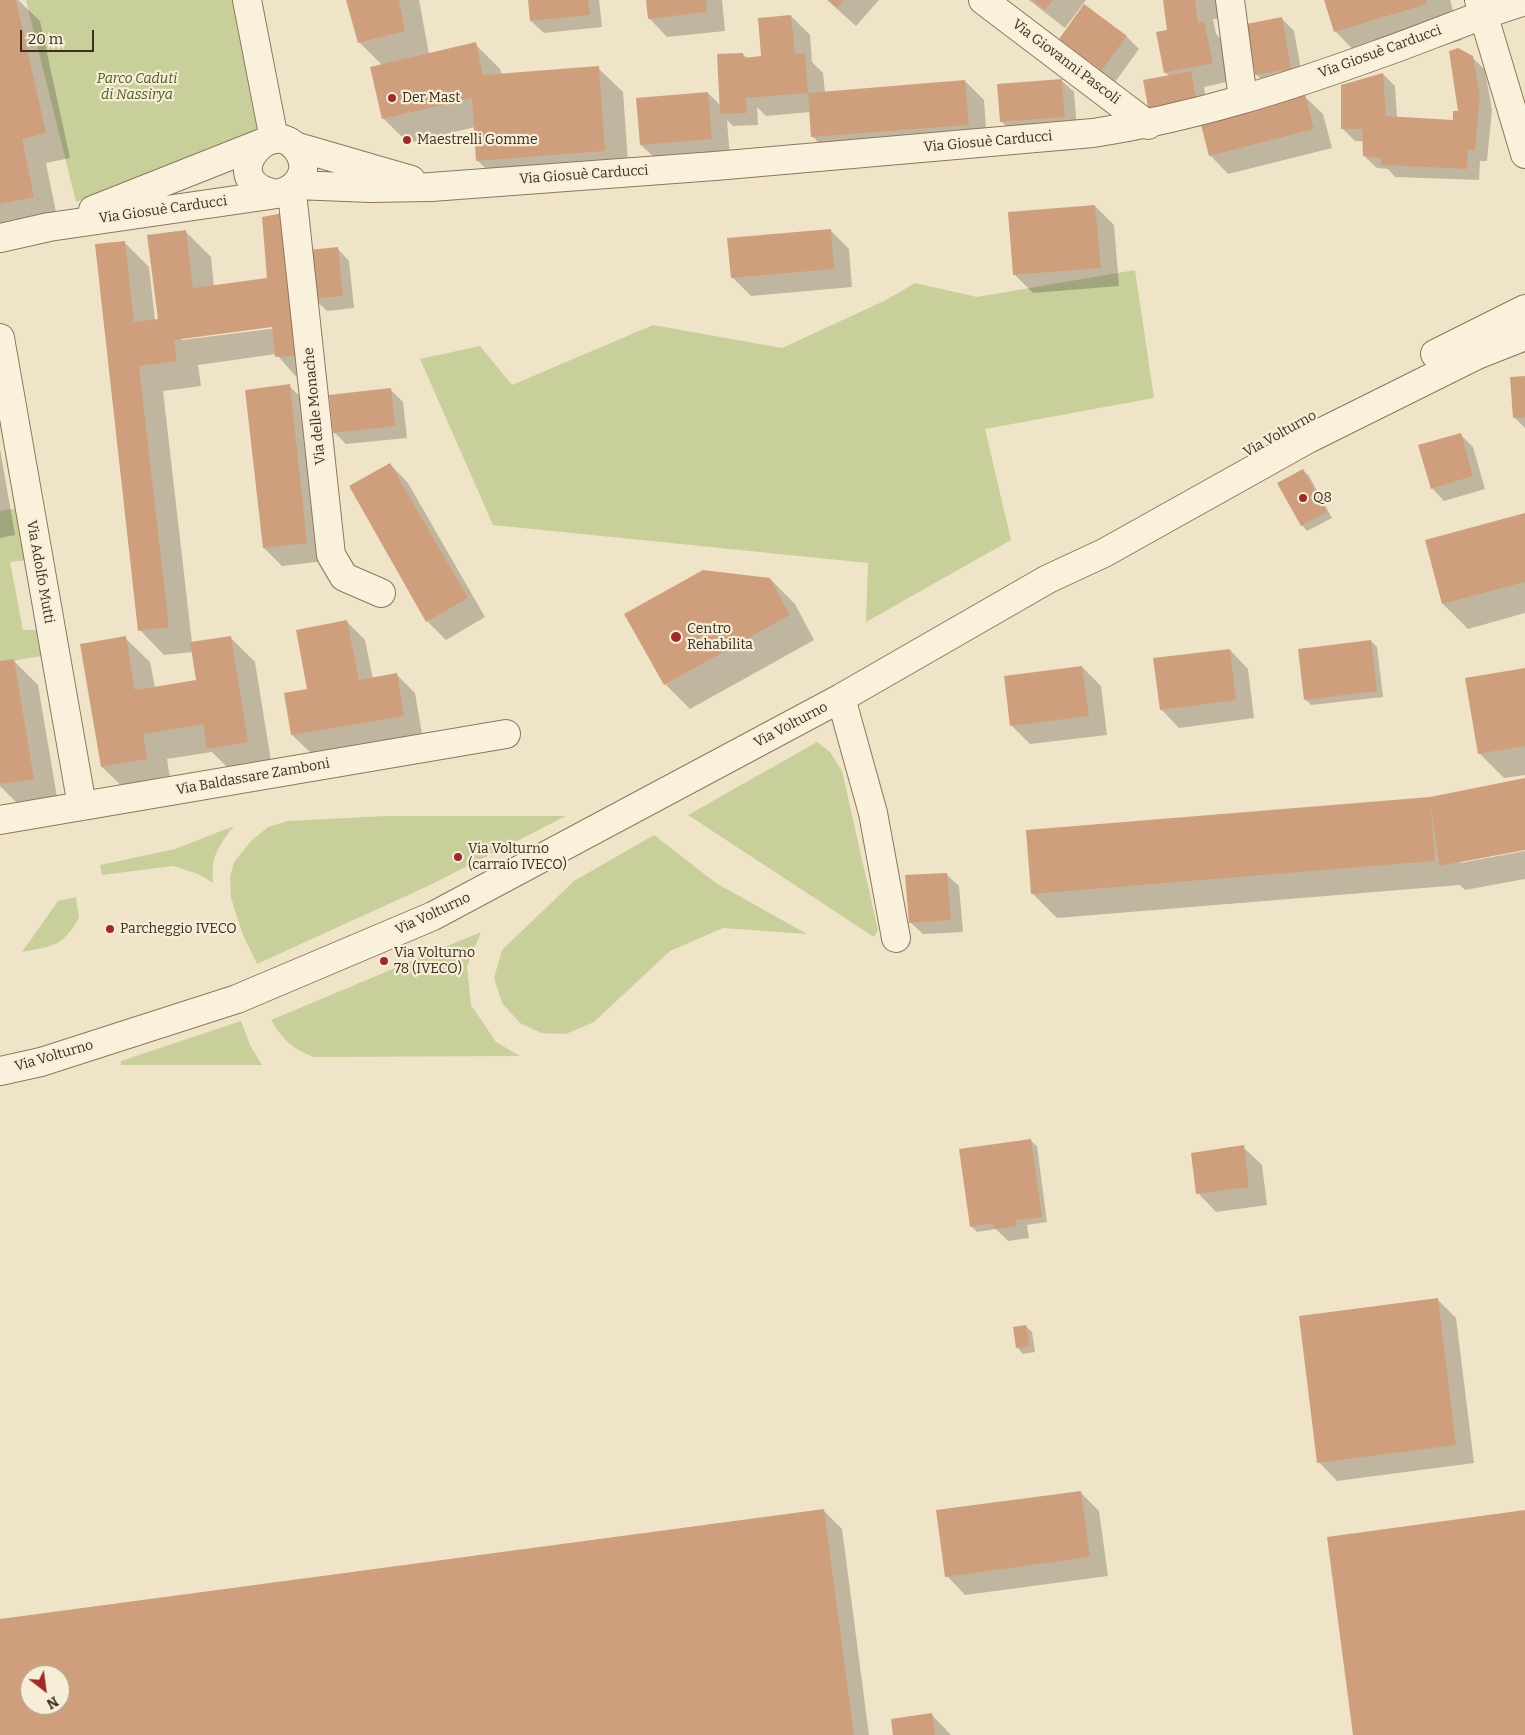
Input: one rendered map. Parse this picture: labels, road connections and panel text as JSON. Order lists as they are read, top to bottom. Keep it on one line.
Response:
{"streets":{"street":["Via Giosuè Carducci","Via Giovanni Pascoli","Via delle Monache","Via Volturno","Via Adolfo Mutti","Via Baldassare Zamboni"]},"crossings":[["Via Giosuè Carducci","Via Giovanni Pascoli"],["Via Giosuè Carducci","Via delle Monache"],["Via Adolfo Mutti","Via Baldassare Zamboni"]],"parks":["Parco Caduti di Nassirya"],"places":["Der Mast","Maestrelli Gomme","Q8","Centro Rehabilita","Via Volturno (carraio IVECO)","Parcheggio IVECO","Via Volturno 78 (IVECO)"],"scale_bar":"20 m","north":"bottom right"}
